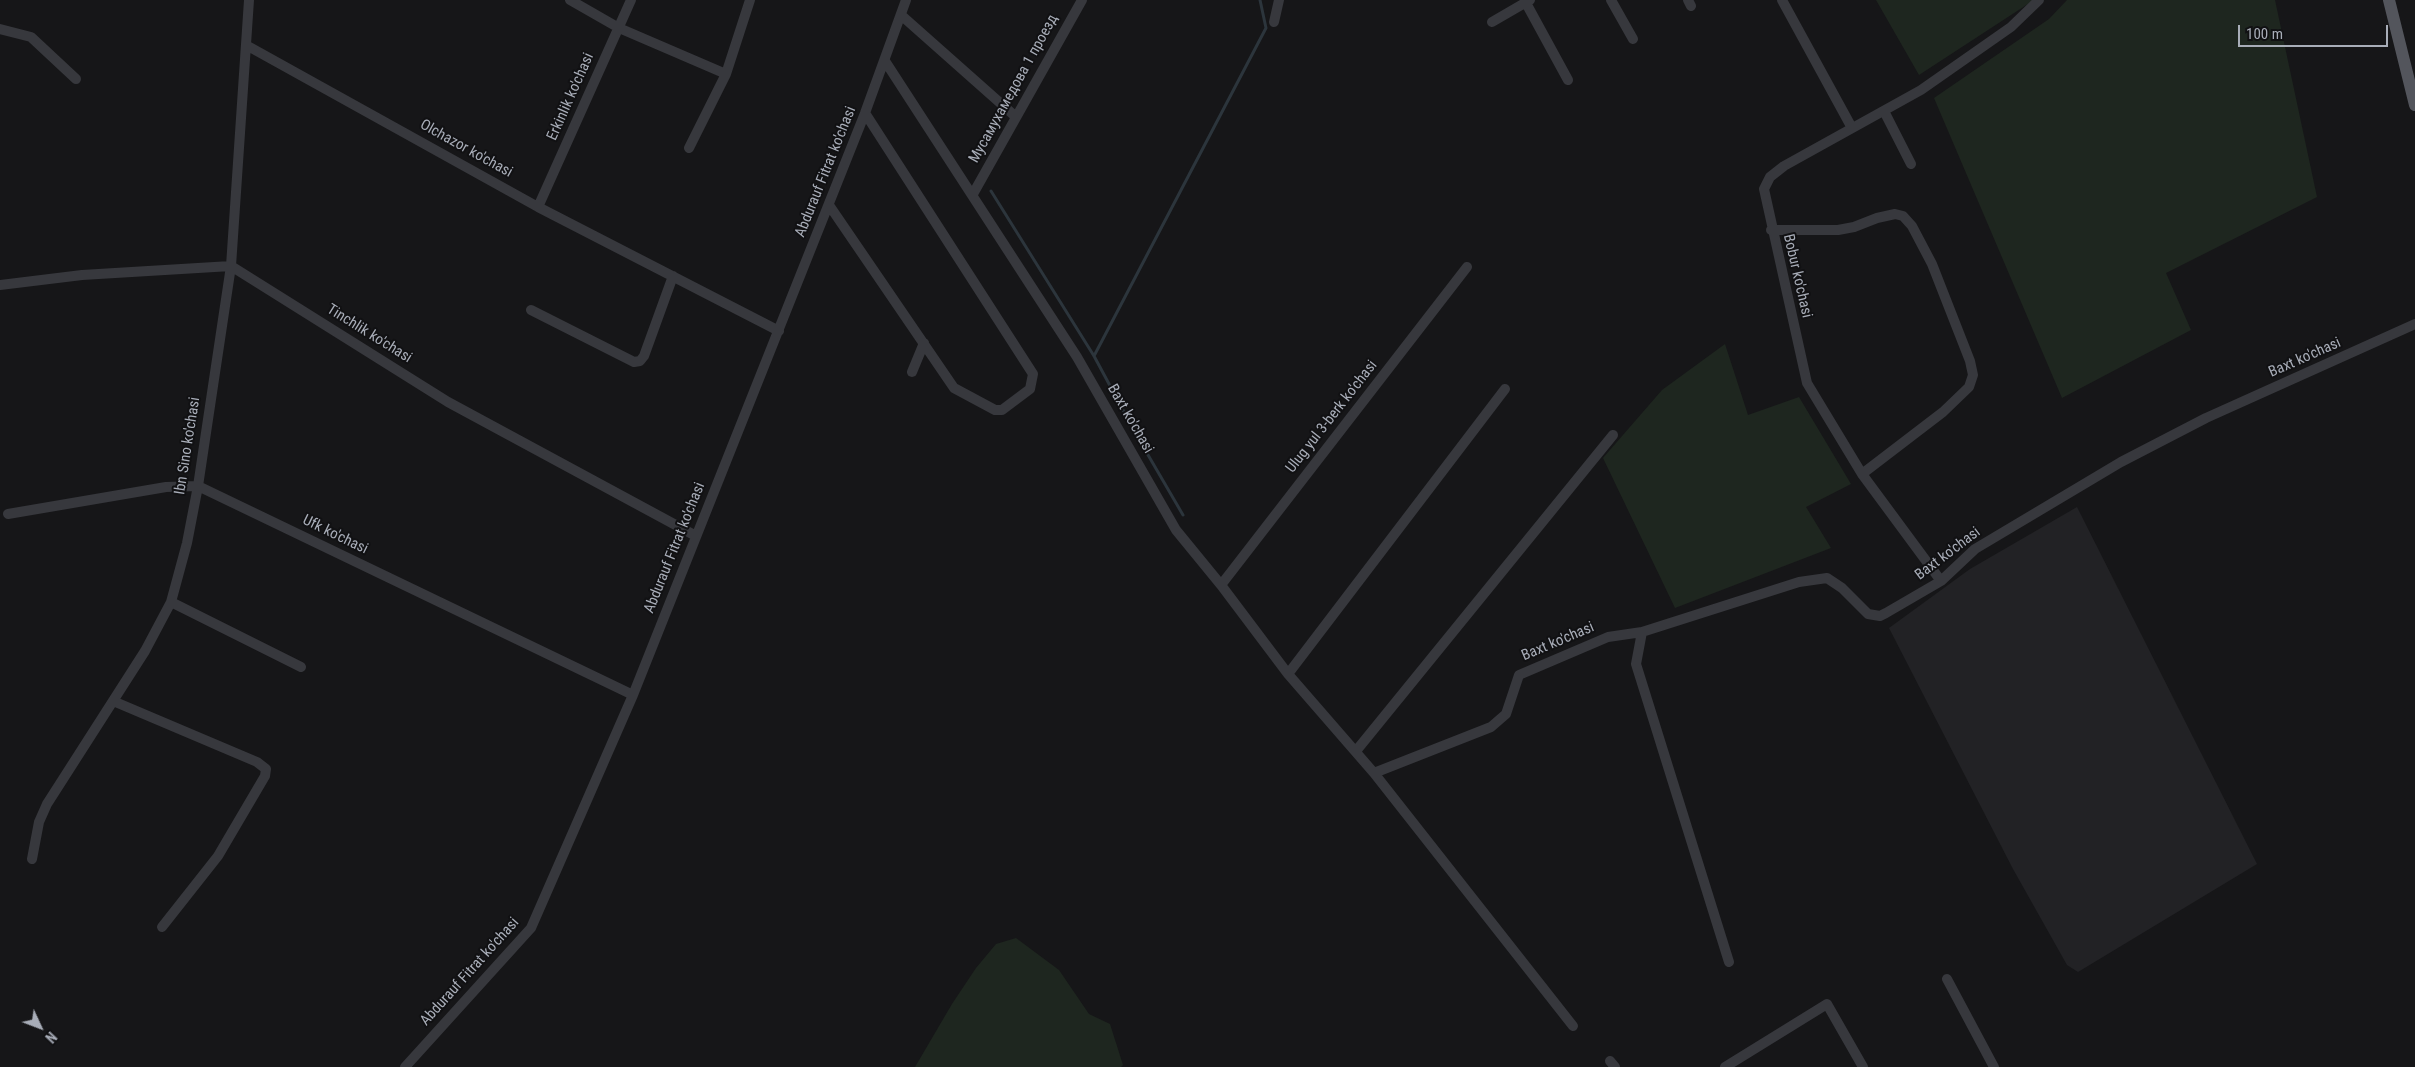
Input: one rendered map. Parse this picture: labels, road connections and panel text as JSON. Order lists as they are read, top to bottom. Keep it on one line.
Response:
{"streets":{"street":["Мусамухамедова 1 проезд","Erkinlik ko'chasi","Olchazor ko'chasi","Abdurauf Fitrat ko'chasi","Bobur ko'chasi","Tinchlik ko'chasi","Baxt ko'chasi","Ulug yul 3-berk ko'chasi","Ibn Sino ko'chasi","Ufk ko'chasi"]},"crossings":[["Мусамухамедова 1 проезд","Baxt ko'chasi"],["Erkinlik ko'chasi","Olchazor ko'chasi"],["Olchazor ko'chasi","Abdurauf Fitrat ko'chasi"],["Olchazor ko'chasi","Ibn Sino ko'chasi"],["Abdurauf Fitrat ko'chasi","Tinchlik ko'chasi"],["Abdurauf Fitrat ko'chasi","Baxt ko'chasi"],["Abdurauf Fitrat ko'chasi","Ufk ko'chasi"],["Bobur ko'chasi","Baxt ko'chasi"],["Tinchlik ko'chasi","Ibn Sino ko'chasi"],["Baxt ko'chasi","Ulug yul 3-berk ko'chasi"],["Ibn Sino ko'chasi","Ufk ko'chasi"]],"scale_bar":"100 m","north":"bottom right"}
